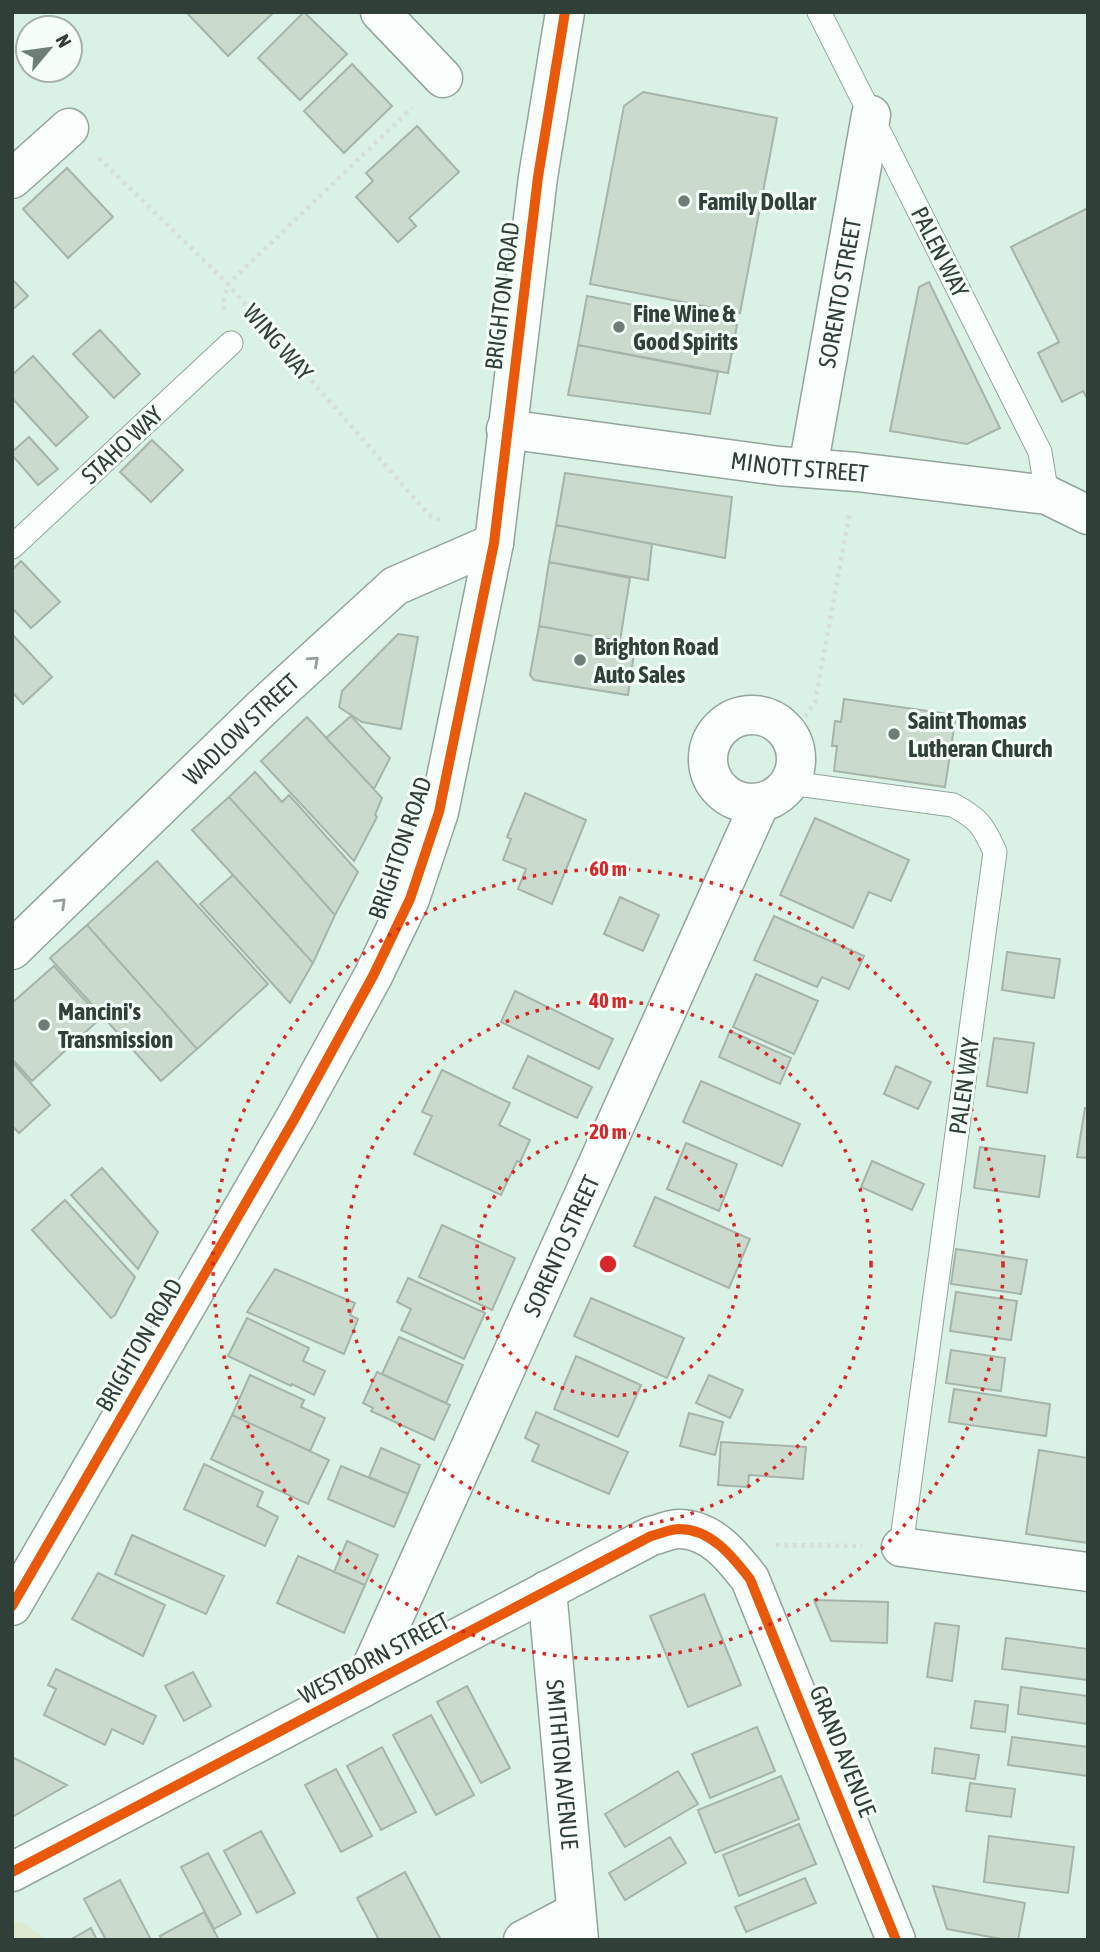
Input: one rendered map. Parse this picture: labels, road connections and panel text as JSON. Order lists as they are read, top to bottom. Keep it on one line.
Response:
{"streets":{"street":["SORENTO STREET","BRIGHTON ROAD","MINOTT STREET","WADLOW STREET","WESTBORN STREET","GRAND AVENUE","SMITHTON AVENUE"],"lane":["PALEN WAY","STAHO WAY"],"path":["WING WAY"]},"crossings":[["PALEN WAY","SORENTO STREET"],["PALEN WAY","MINOTT STREET"],["SORENTO STREET","MINOTT STREET"],["SORENTO STREET","WESTBORN STREET"],["BRIGHTON ROAD","WING WAY"],["BRIGHTON ROAD","MINOTT STREET"],["BRIGHTON ROAD","WADLOW STREET"],["WING WAY","WADLOW STREET"],["WESTBORN STREET","GRAND AVENUE"],["WESTBORN STREET","SMITHTON AVENUE"]],"one_way":["WADLOW STREET"],"places":["Family Dollar","Fine Wine & Good Spirits","Brighton Road Auto Sales","Saint Thomas Lutheran Church","Mancini's Transmission"],"north":"top right","rings":["60 m","40 m","20 m"]}
